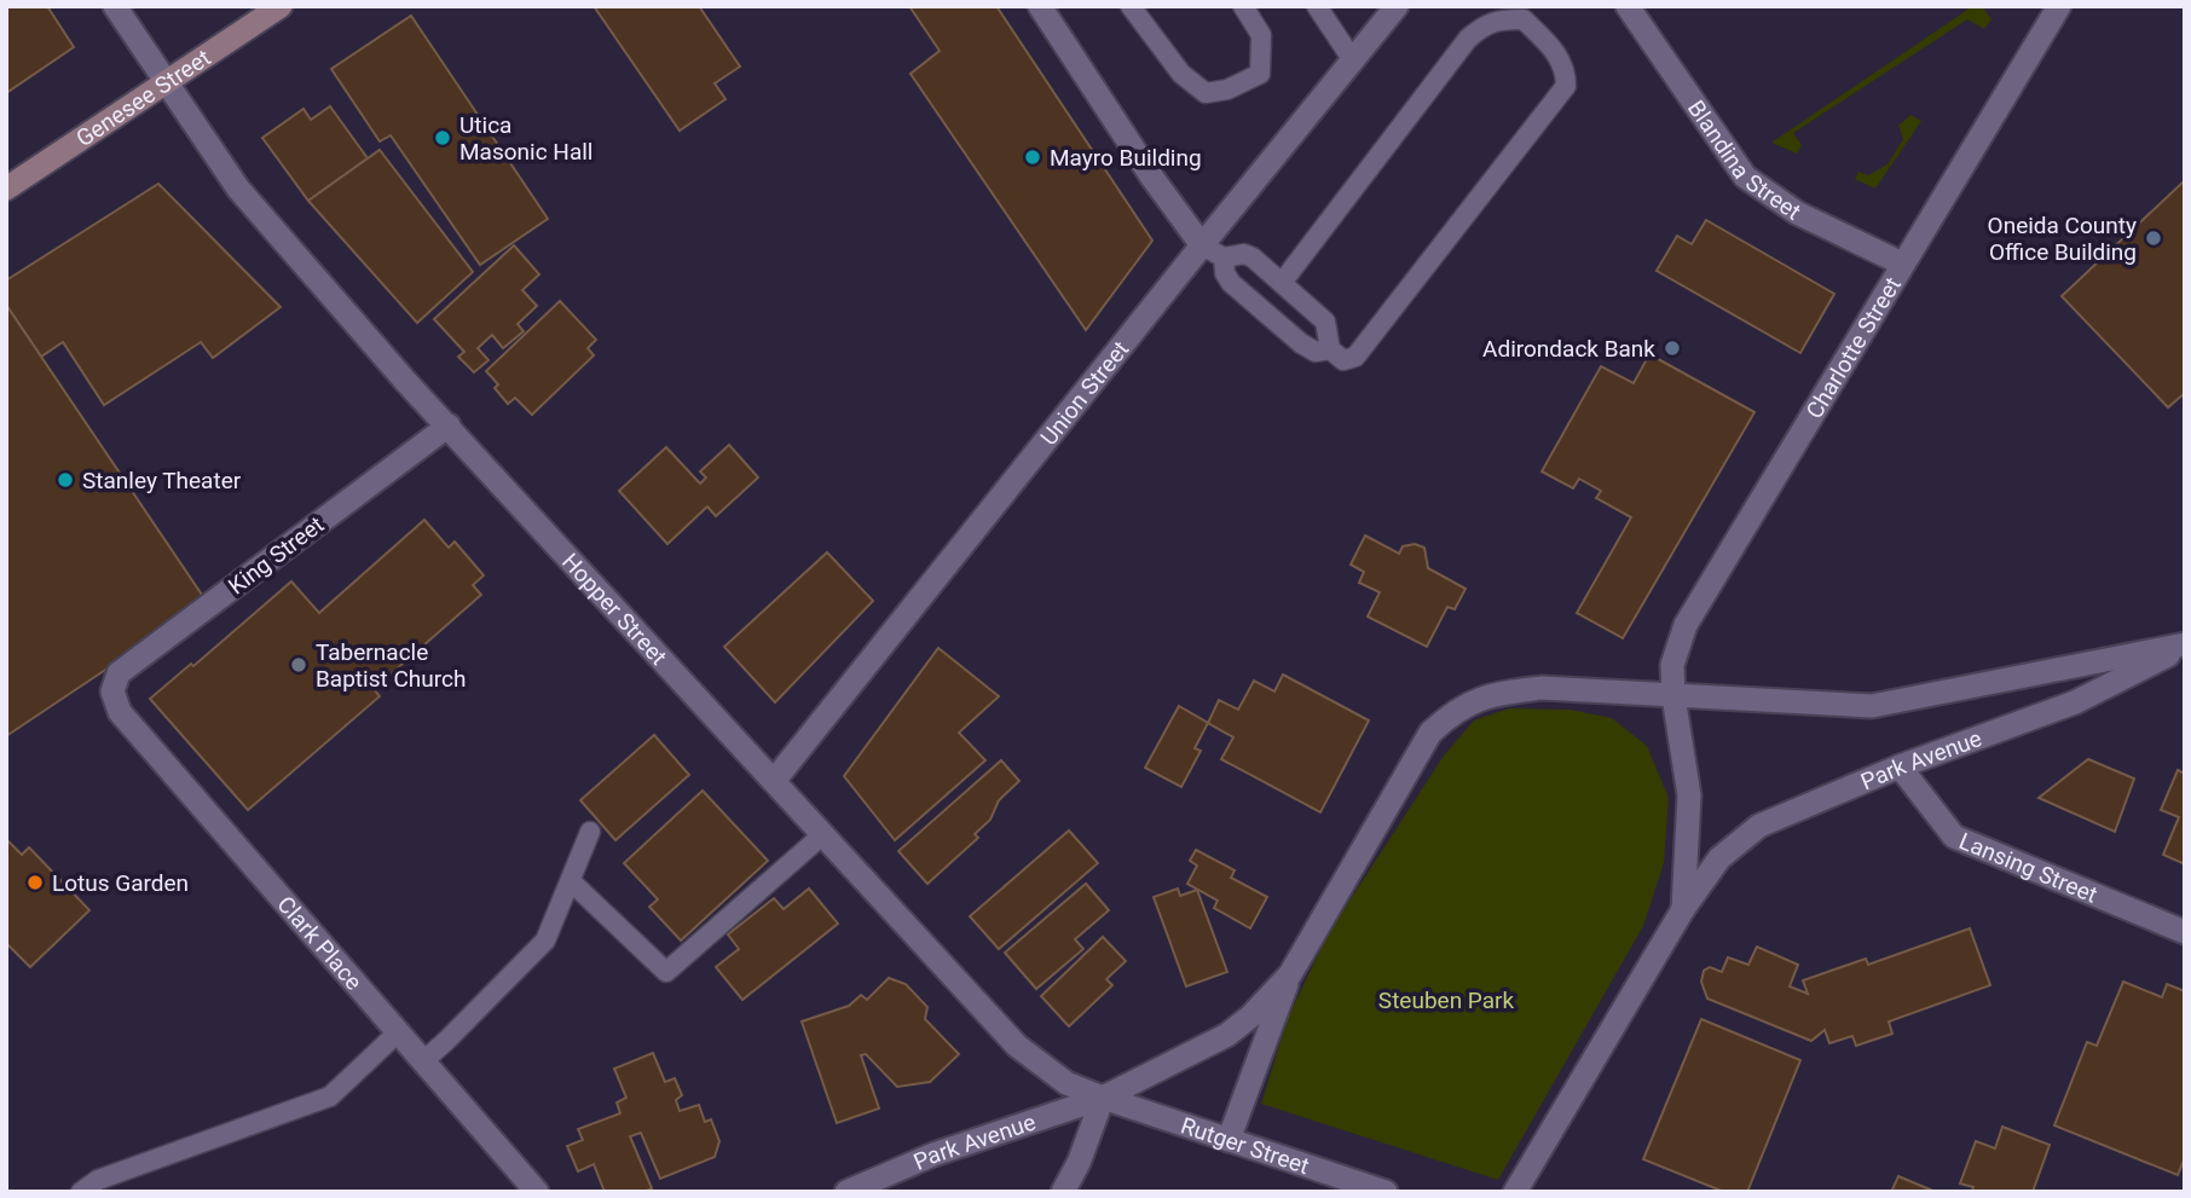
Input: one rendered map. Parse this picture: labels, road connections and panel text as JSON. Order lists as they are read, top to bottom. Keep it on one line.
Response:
{"streets":{"main road":["Genesee Street"],"street":["Blandina Street","Charlotte Street","Union Street","King Street","Hopper Street","Park Avenue","Lansing Street","Clark Place","Rutger Street"]},"crossings":[["Genesee Street","Hopper Street"],["Blandina Street","Charlotte Street"],["Charlotte Street","Park Avenue"],["Union Street","Hopper Street"],["King Street","Hopper Street"],["King Street","Clark Place"],["Hopper Street","Park Avenue"],["Hopper Street","Rutger Street"],["Park Avenue","Lansing Street"],["Park Avenue","Rutger Street"]],"parks":["Steuben Park"],"places":["Utica Masonic Hall","Mayro Building","Oneida County Office Building","Adirondack Bank","Stanley Theater","Tabernacle Baptist Church","Lotus Garden"]}
